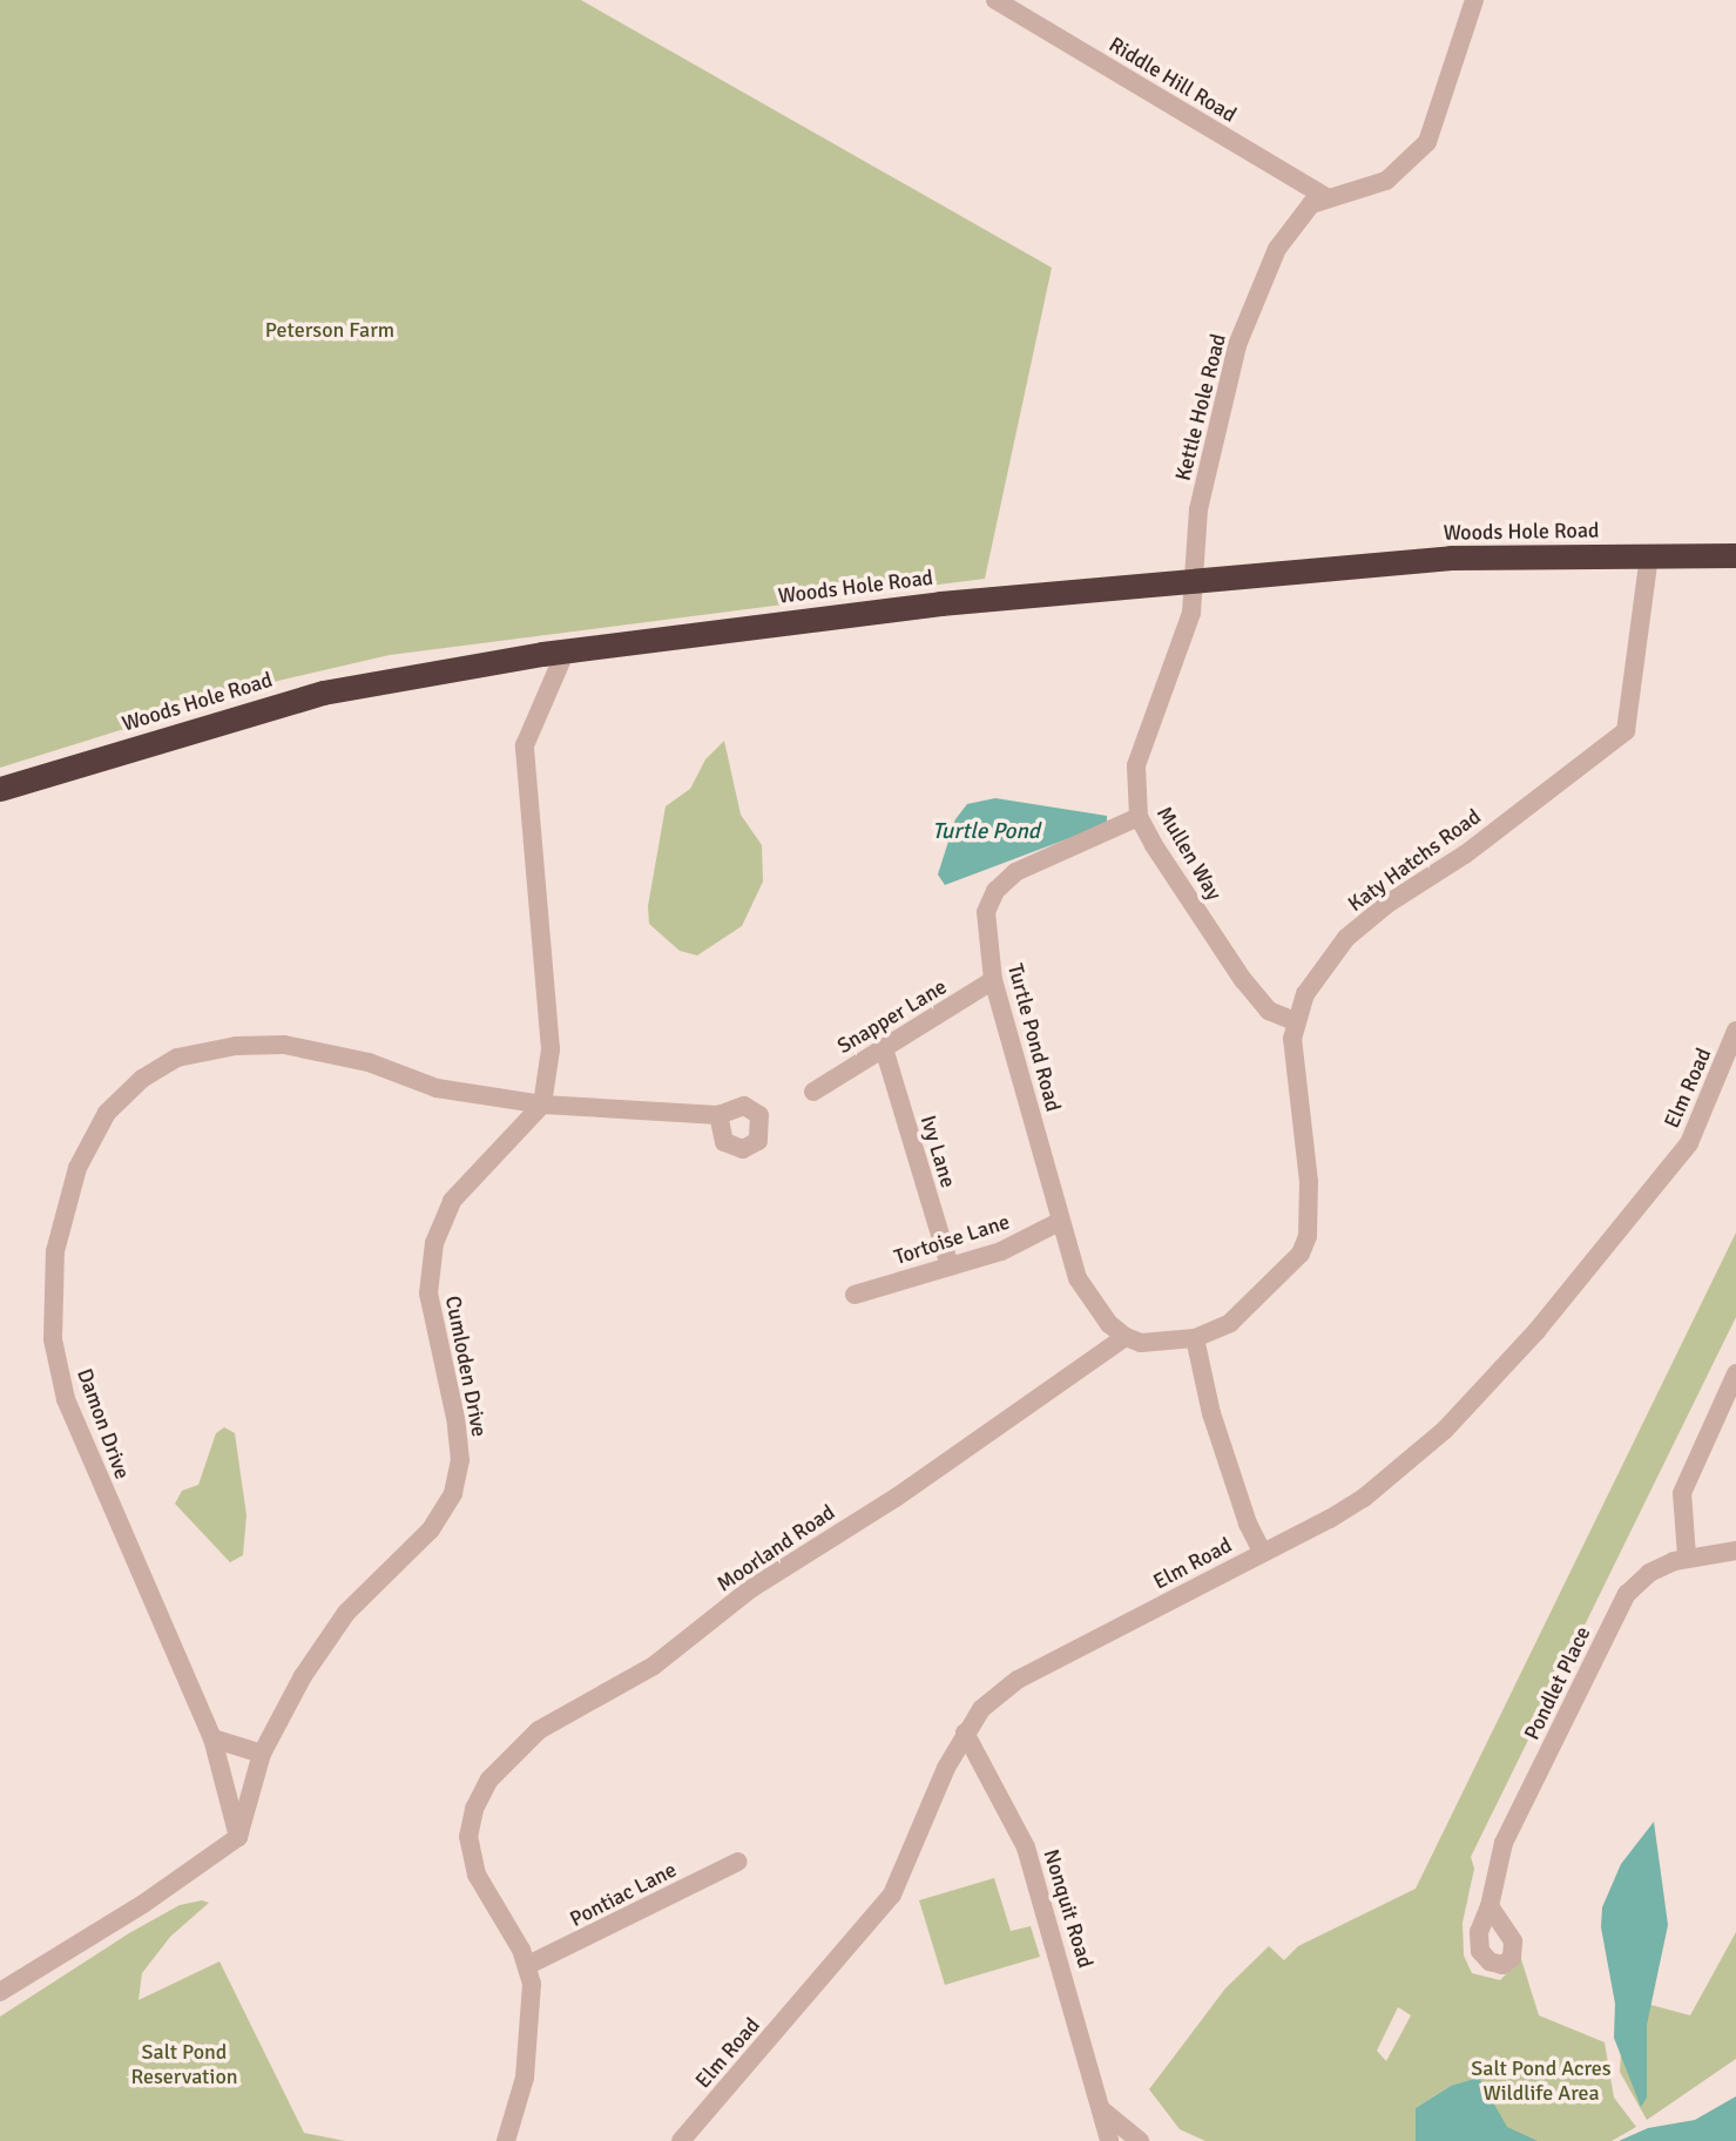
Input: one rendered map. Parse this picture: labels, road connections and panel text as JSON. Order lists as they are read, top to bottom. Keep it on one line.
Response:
{"streets":{"highway":["Woods Hole Road"],"street":["Riddle Hill Road","Kettle Hole Road","Mullen Way","Katy Hatchs Road","Snapper Lane","Turtle Pond Road","Elm Road","Ivy Lane","Tortoise Lane","Cumloden Drive","Damon Drive","Moorland Road","Pondlet Place","Pontiac Lane","Nonquit Road"]},"crossings":[["Riddle Hill Road","Kettle Hole Road"],["Kettle Hole Road","Woods Hole Road"],["Kettle Hole Road","Mullen Way"],["Woods Hole Road","Mullen Way"],["Woods Hole Road","Katy Hatchs Road"],["Mullen Way","Katy Hatchs Road"],["Mullen Way","Turtle Pond Road"],["Snapper Lane","Turtle Pond Road"],["Snapper Lane","Ivy Lane"],["Turtle Pond Road","Tortoise Lane"],["Turtle Pond Road","Moorland Road"],["Elm Road","Nonquit Road"],["Ivy Lane","Tortoise Lane"],["Cumloden Drive","Damon Drive"],["Moorland Road","Pontiac Lane"]],"water":["Turtle Pond"],"parks":["Peterson Farm","Salt Pond Reservation","Salt Pond Acres Wildlife Area"]}
